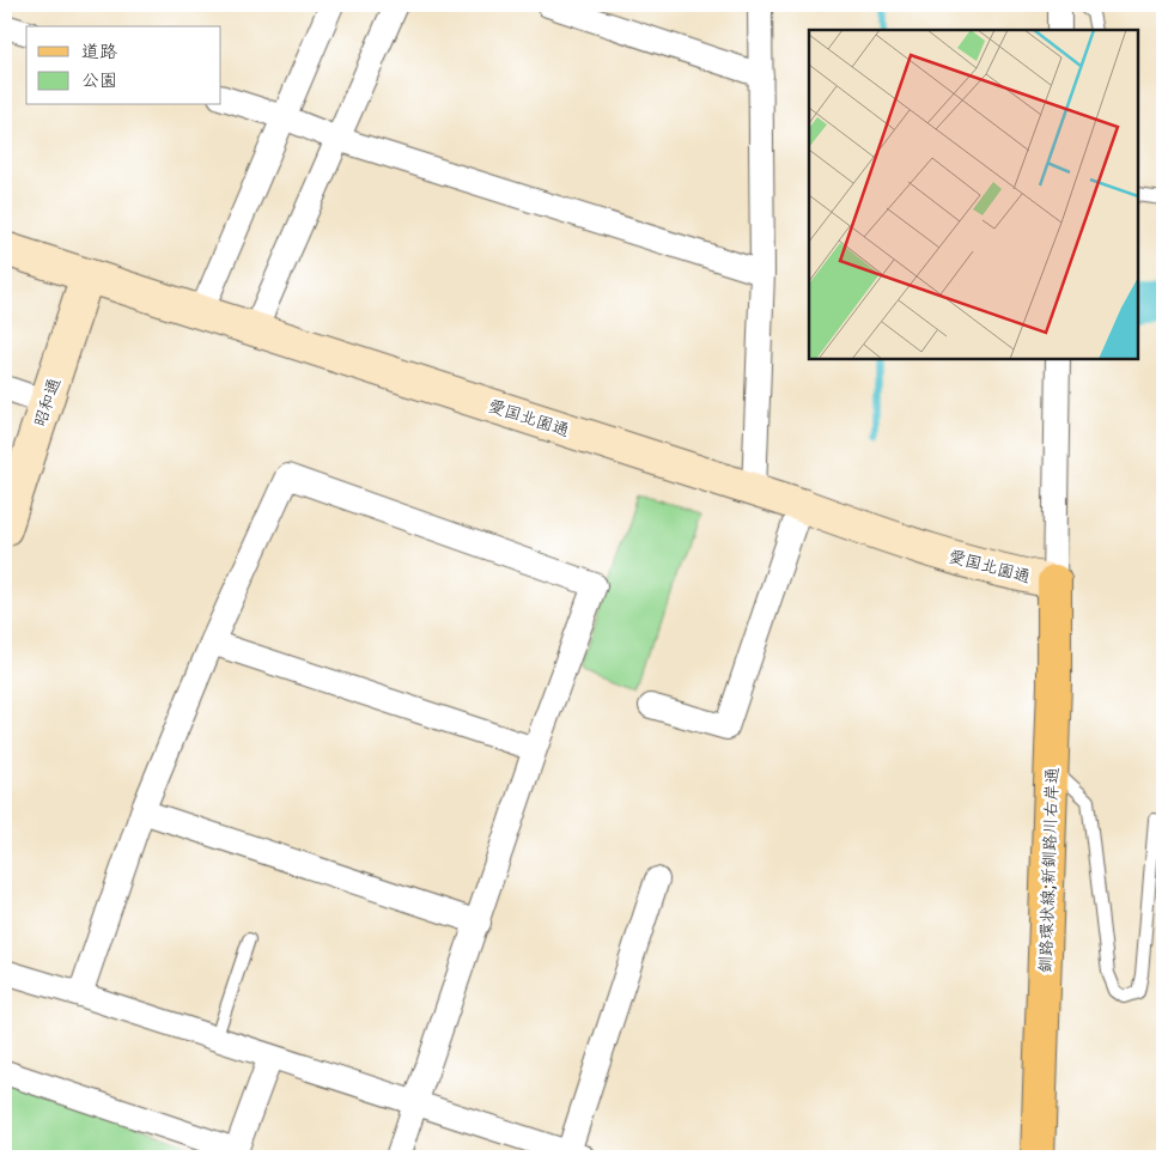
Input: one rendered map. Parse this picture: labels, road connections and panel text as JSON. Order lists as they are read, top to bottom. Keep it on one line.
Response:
{"streets":{"main road":["釧路環状線;新釧路川右岸通"],"street":["昭和通","愛国北園通"]},"crossings":[["昭和通","愛国北園通"],["愛国北園通","釧路環状線;新釧路川右岸通"]],"legend":["道路","公園"]}
